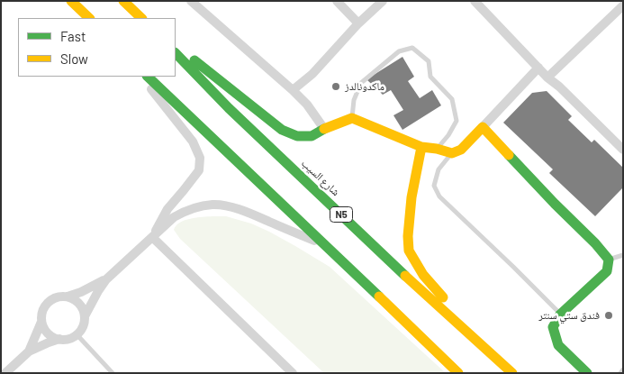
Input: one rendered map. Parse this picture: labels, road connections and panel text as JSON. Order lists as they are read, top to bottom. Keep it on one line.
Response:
{"streets":{"main road":["شارع السيب","N5"]},"places":["ماكدونالدز","فندق ستي سنتر"],"legend":["Fast","Slow"]}
